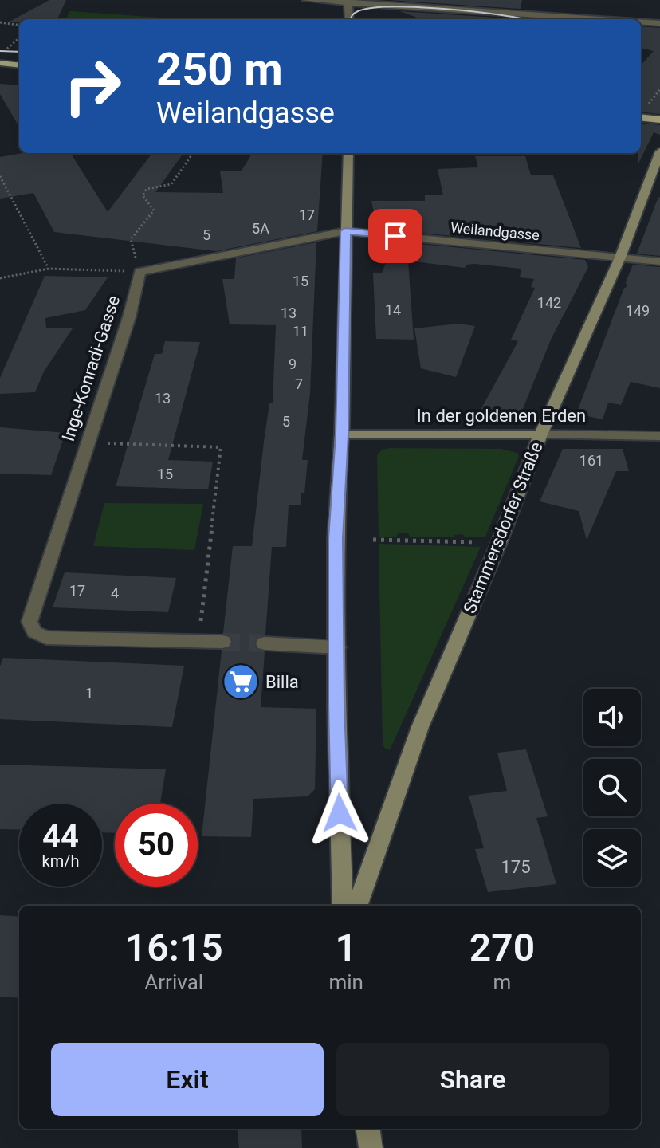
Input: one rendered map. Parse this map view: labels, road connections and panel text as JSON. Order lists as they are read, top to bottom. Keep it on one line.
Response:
{"streets":{"main road":["In der goldenen Erden","Stammersdorfer Straße"],"street":["Weilandgasse","Inge-Konradi-Gasse"]},"crossings":[["Weilandgasse","Inge-Konradi-Gasse"],["Weilandgasse","Stammersdorfer Straße"],["In der goldenen Erden","Stammersdorfer Straße"]],"places":{"supermarket":["Billa"]},"house_numbers":["17","5A","5","15","142","14","149","13","11","9","7","13","5","161","15","17","4","1","175"],"page":{"turn":["250 m","Weilandgasse"],"speed":"44 km/h","limit":"50","eta":["16:15","Arrival","1","min","270","m"],"buttons":["Exit","Share"]}}
